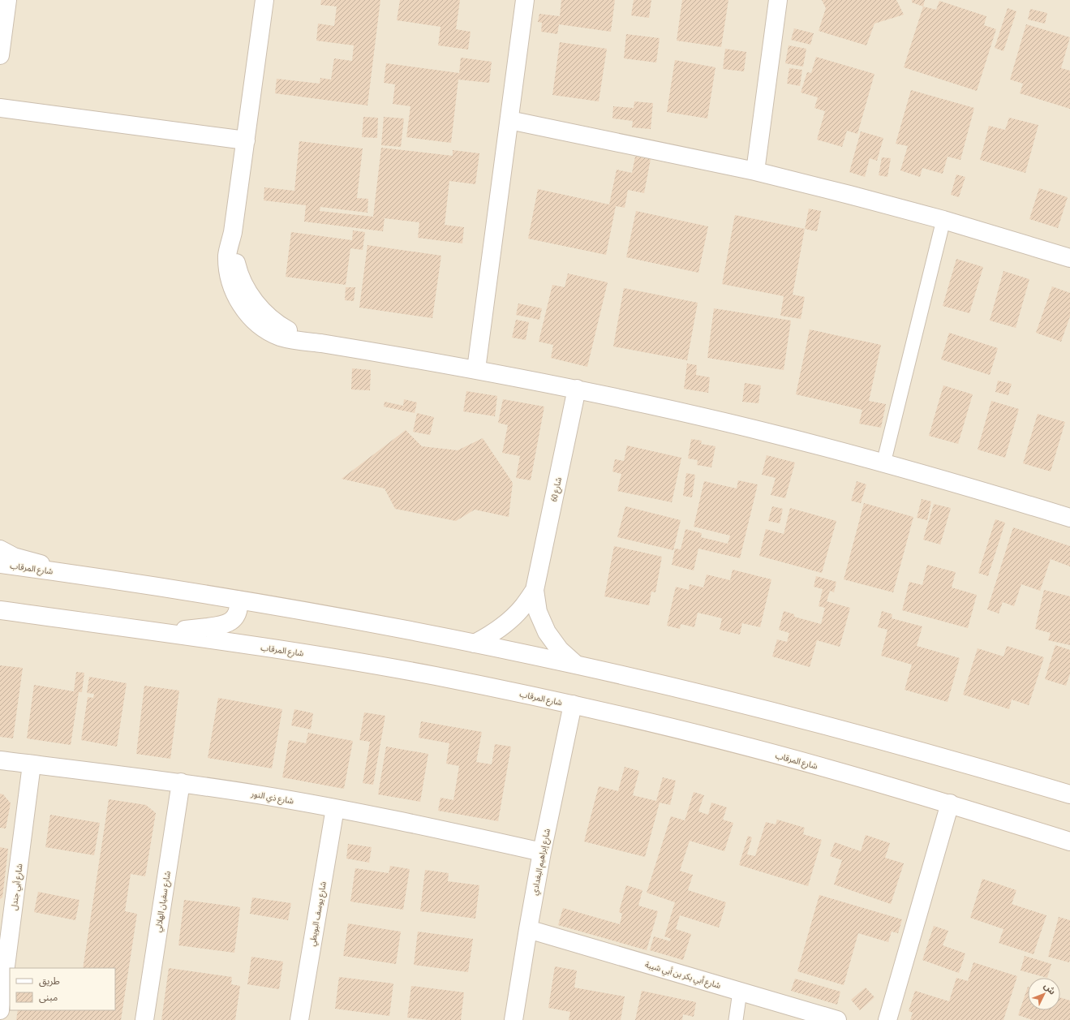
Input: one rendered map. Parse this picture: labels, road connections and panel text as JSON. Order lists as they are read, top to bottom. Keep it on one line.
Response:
{"streets":{"street":["شارع 60","شارع المرقاب","شارع ذي النور","شارع إبراهيم البغدادي","شارع أبي جندل","شارع سفيان الهلالي","شارع يوسف البويطي","شارع أبي بكر بن أبي شيبة"]},"crossings":[["شارع 60","شارع المرقاب"],["شارع المرقاب","شارع إبراهيم البغدادي"],["شارع ذي النور","شارع إبراهيم البغدادي"],["شارع ذي النور","شارع أبي جندل"],["شارع ذي النور","شارع سفيان الهلالي"],["شارع ذي النور","شارع يوسف البويطي"],["شارع إبراهيم البغدادي","شارع أبي بكر بن أبي شيبة"]],"legend":["طريق","مبنى"],"north":"top right"}
